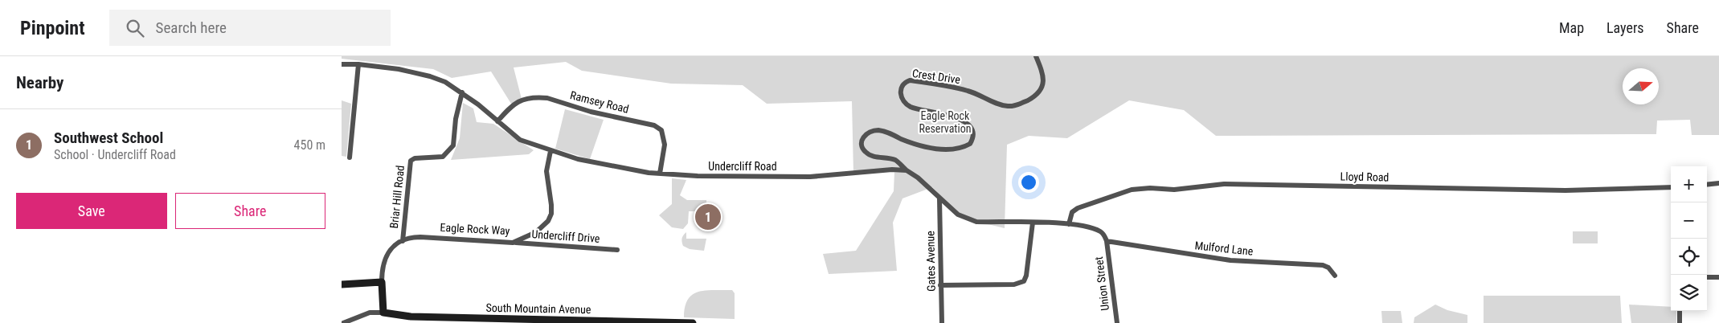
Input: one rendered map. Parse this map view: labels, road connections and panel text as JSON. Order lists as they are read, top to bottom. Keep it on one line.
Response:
{"streets":{"street":["Crest Drive","Ramsey Road","Undercliff Road","Lloyd Road","Briar Hill Road","Eagle Rock Way","Undercliff Drive","Mulford Lane","Gates Avenue","Union Street","South Mountain Avenue"]},"crossings":[["Crest Drive","Undercliff Road"],["Ramsey Road","Undercliff Road"],["Undercliff Road","Briar Hill Road"],["Undercliff Road","Eagle Rock Way"],["Briar Hill Road","Eagle Rock Way"],["Eagle Rock Way","Undercliff Drive"],["Mulford Lane","Union Street"]],"parks":["Eagle Rock Reservation"],"north":"right","page":{"header":"Pinpoint","search":"Search here","nav":["Map","Layers","Share"],"heading":"Nearby","list":[{"mark":"1","name":"Southwest School","note":"School · Undercliff Road","value":"450 m"}],"map_buttons":["+","−"],"buttons":["Save","Share"],"pins":"1"}}
